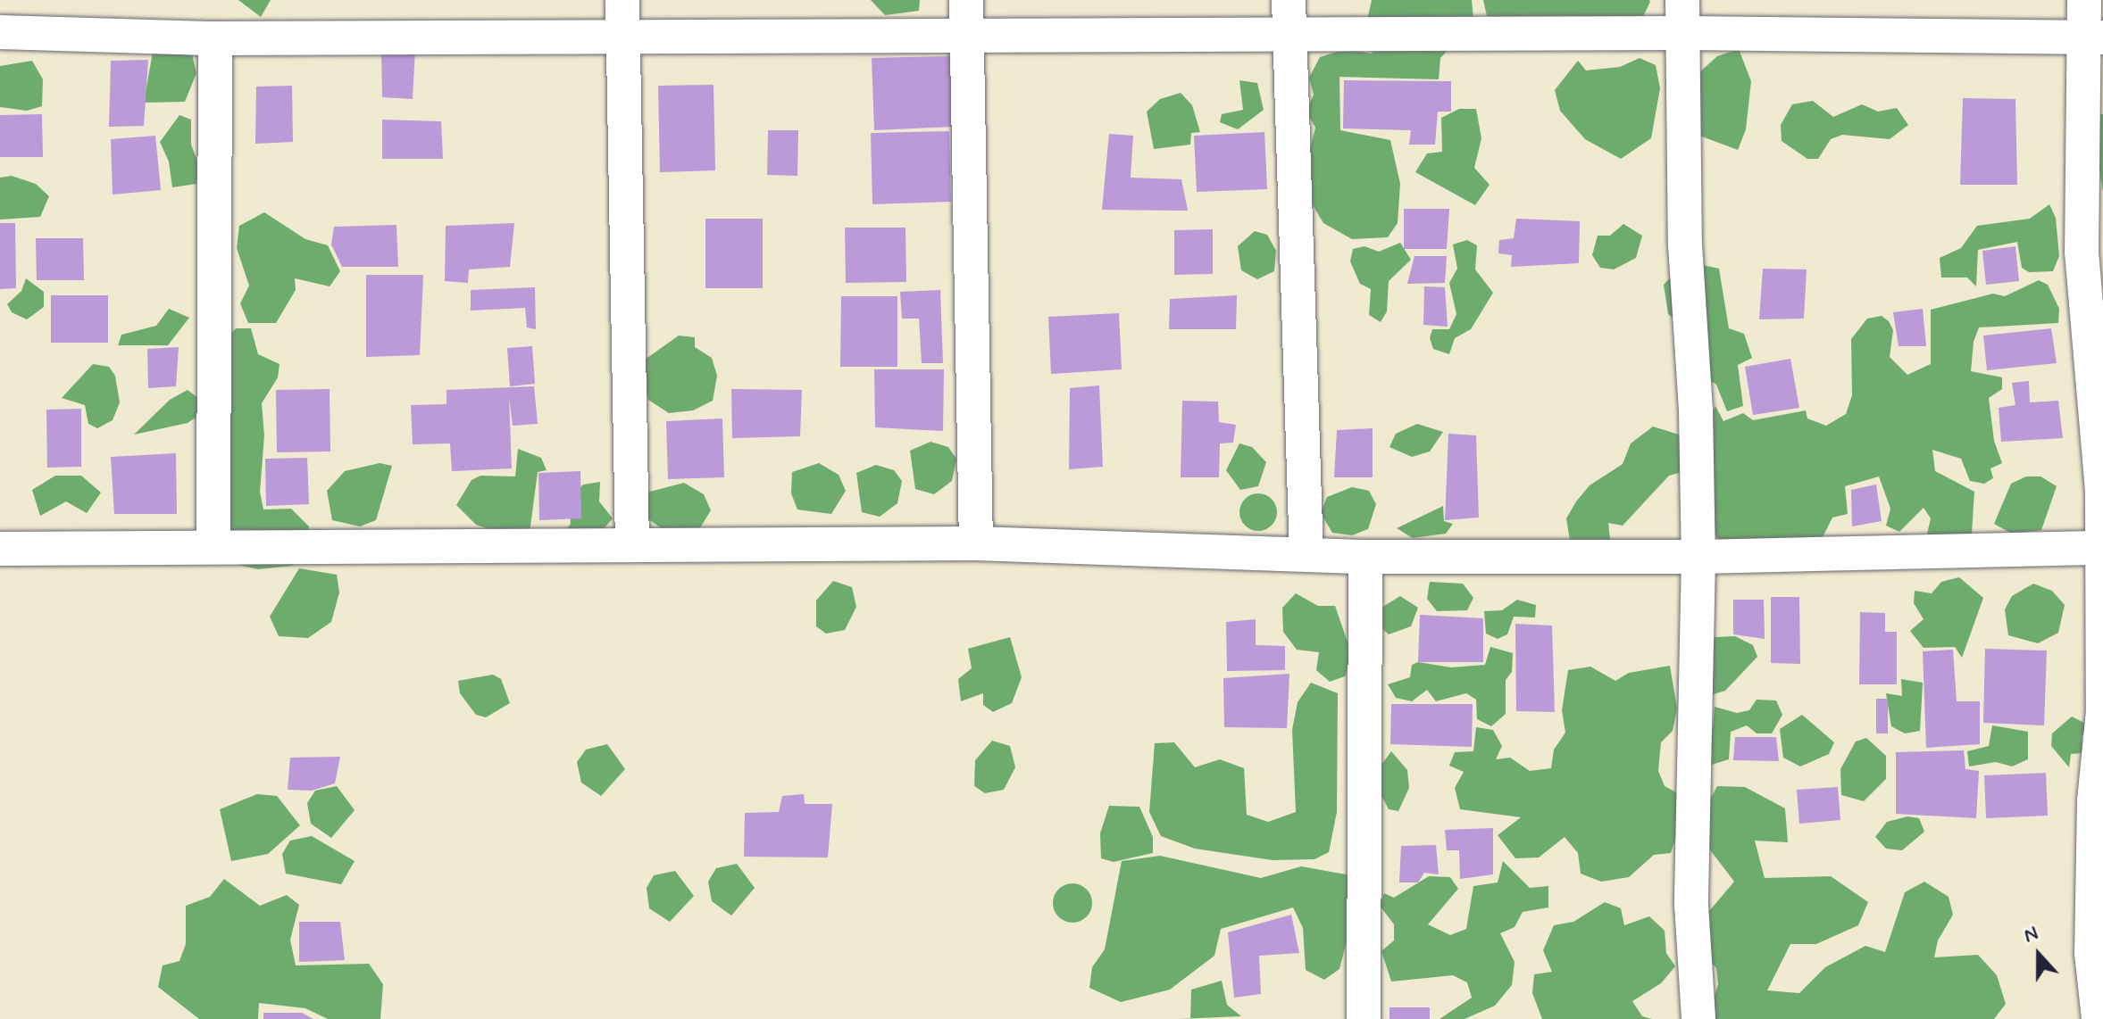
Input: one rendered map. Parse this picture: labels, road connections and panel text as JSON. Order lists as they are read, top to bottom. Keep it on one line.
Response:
{"north":"top"}
